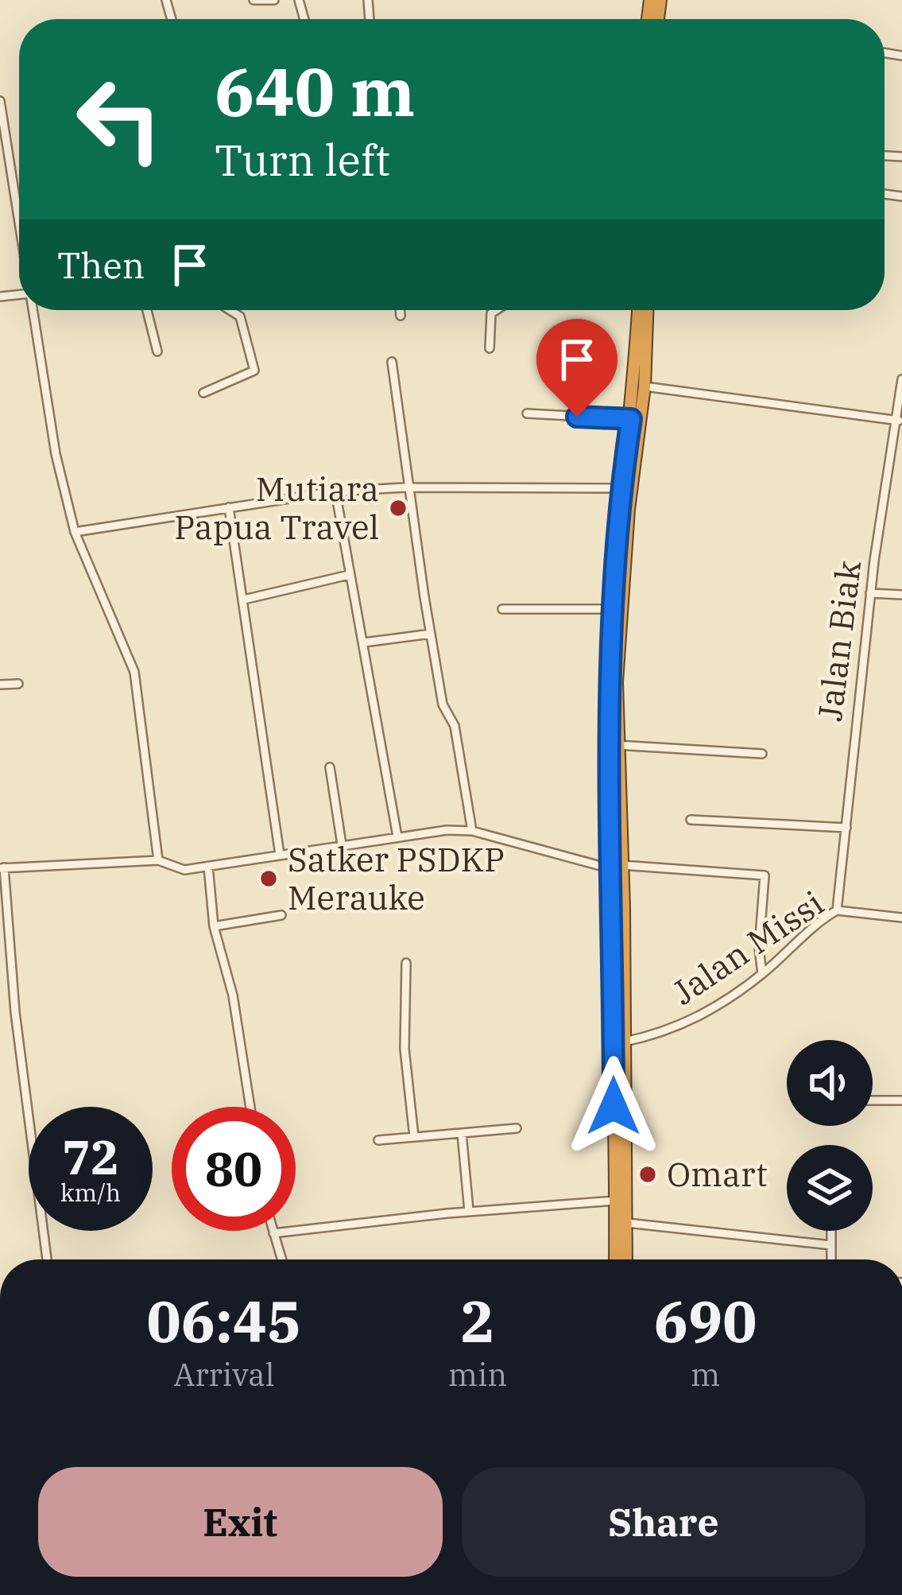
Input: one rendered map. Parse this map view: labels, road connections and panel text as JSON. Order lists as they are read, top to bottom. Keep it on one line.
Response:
{"streets":{"street":["Jalan Biak","Jalan Missi"]},"crossings":[["Jalan Biak","Jalan Missi"]],"places":["Mutiara Papua Travel","Satker PSDKP Merauke","Omart"],"page":{"turn":["640 m","Turn left"],"then":"Then","speed":"72 km/h","limit":"80","eta":["06:45","Arrival","2","min","690","m"],"buttons":["Exit","Share"]}}
